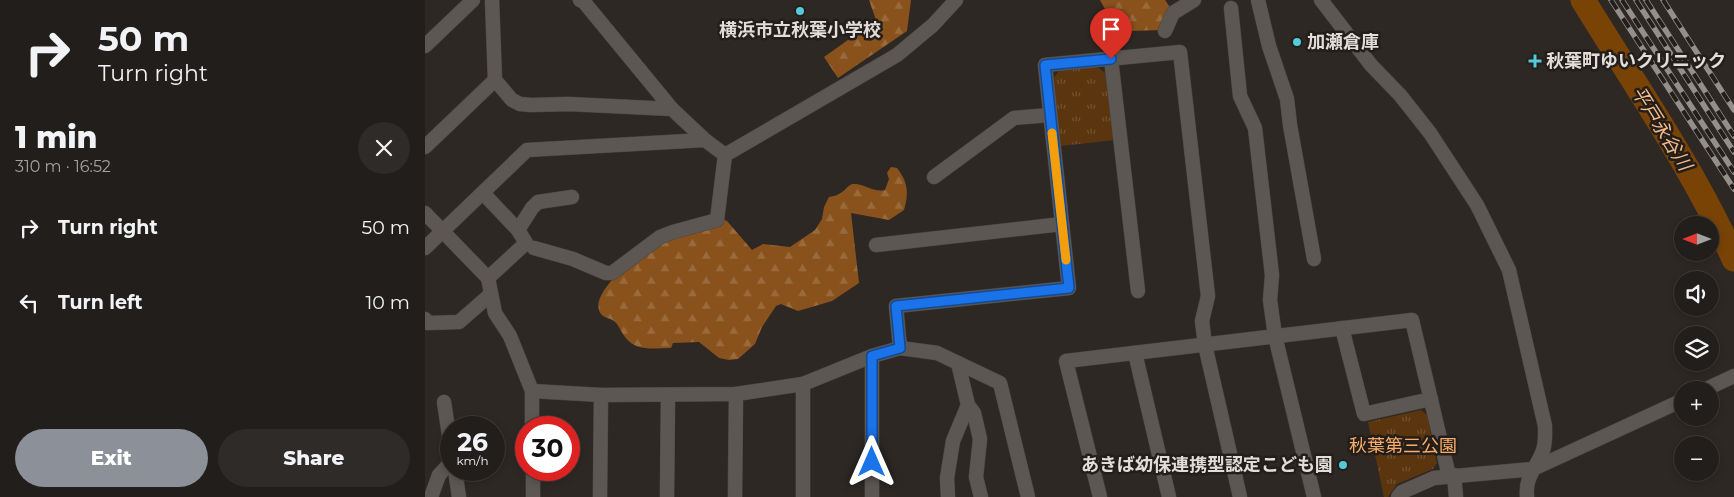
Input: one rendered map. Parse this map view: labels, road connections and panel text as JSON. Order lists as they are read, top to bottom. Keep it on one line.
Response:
{"water":["平戸永谷川"],"parks":["秋葉第三公園"],"places":{"other":["横浜市立秋葉小学校","加瀬倉庫","あきば幼保連携型認定こども園"],"health":["秋葉町ゆいクリニック"]},"north":"left","page":{"turn":["50 m","Turn right"],"heading":["1 min","310 m · 16:52"],"list":[{"name":"Turn right","value":"50 m"},{"name":"Turn left","value":"10 m"}],"map_buttons":["+","−"],"speed":"26 km/h","limit":"30","buttons":["Exit","Share"]}}
